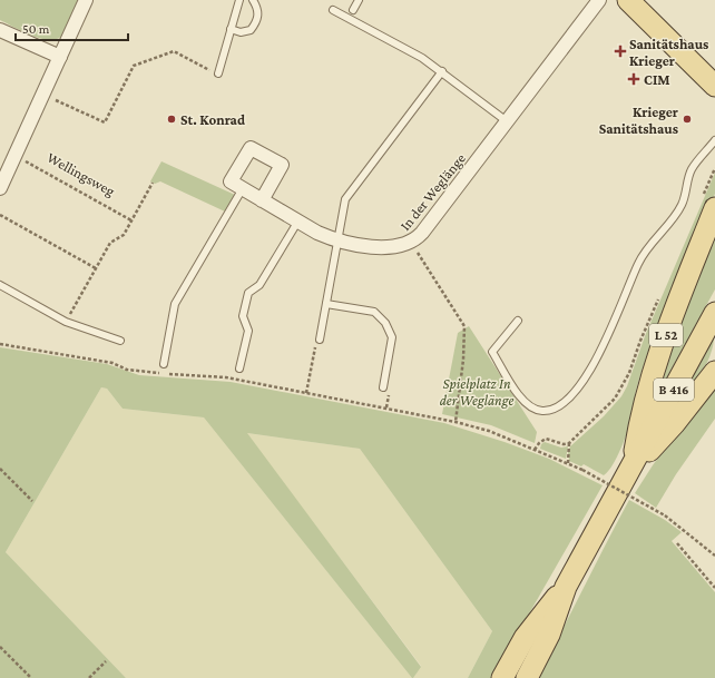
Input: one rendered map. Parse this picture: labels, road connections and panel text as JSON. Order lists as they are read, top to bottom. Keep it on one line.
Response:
{"streets":{"main road":["L 52","B 416"],"street":["In der Weglänge"],"path":["Wellingsweg"]},"crossings":[["L 52","B 416"]],"parks":["Spielplatz In der Weglänge"],"places":{"health":["Sanitätshaus Krieger","CIM"],"other":["St. Konrad","Krieger Sanitätshaus"]},"scale_bar":"50 m"}
